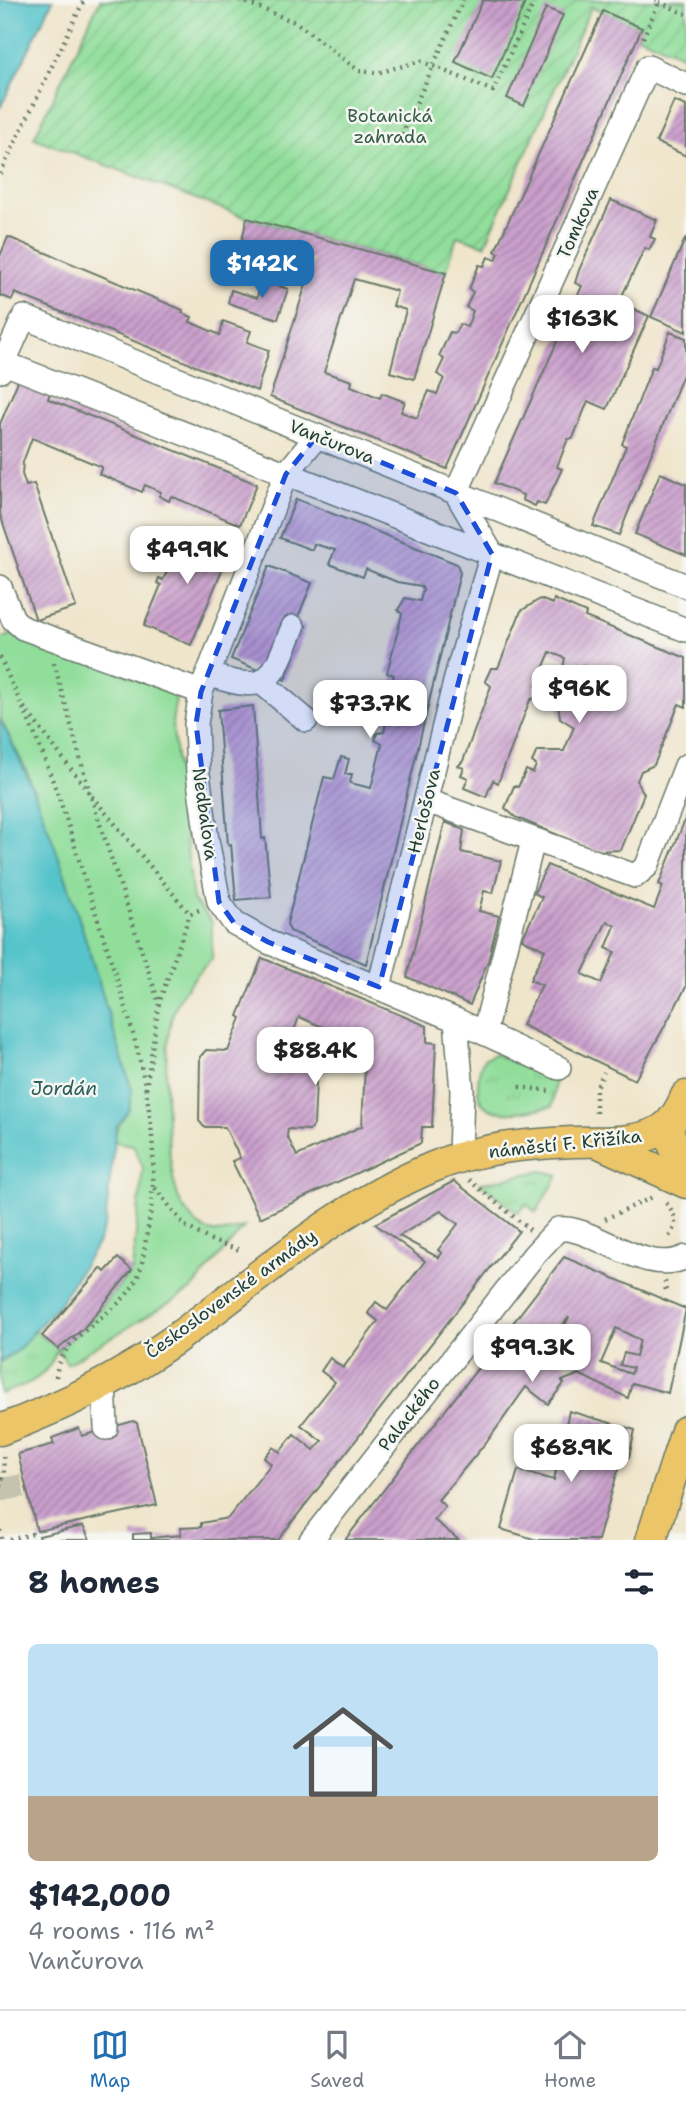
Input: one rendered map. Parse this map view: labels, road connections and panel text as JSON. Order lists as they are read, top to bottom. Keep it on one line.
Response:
{"streets":{"main road":["náměstí F. Křižíka","Československé armády"],"street":["Tomkova","Vančurova","Herlošova","Nedbalova","Palackého"]},"crossings":[["Tomkova","Vančurova"],["Vančurova","Herlošova"],["Vančurova","Nedbalova"],["náměstí F. Křižíka","Československé armády"]],"water":["Jordán"],"parks":["Botanická zahrada"],"page":{"price":["$142K","$163K","$49.9K","$96K","$73.7K","$88.4K","$99.3K","$68.9K"],"heading":"8 homes","list":[{"name":"$142,000","note":"4 rooms · 116 m² · Vančurova"}],"tabs":["Map","Saved","Home"]}}
